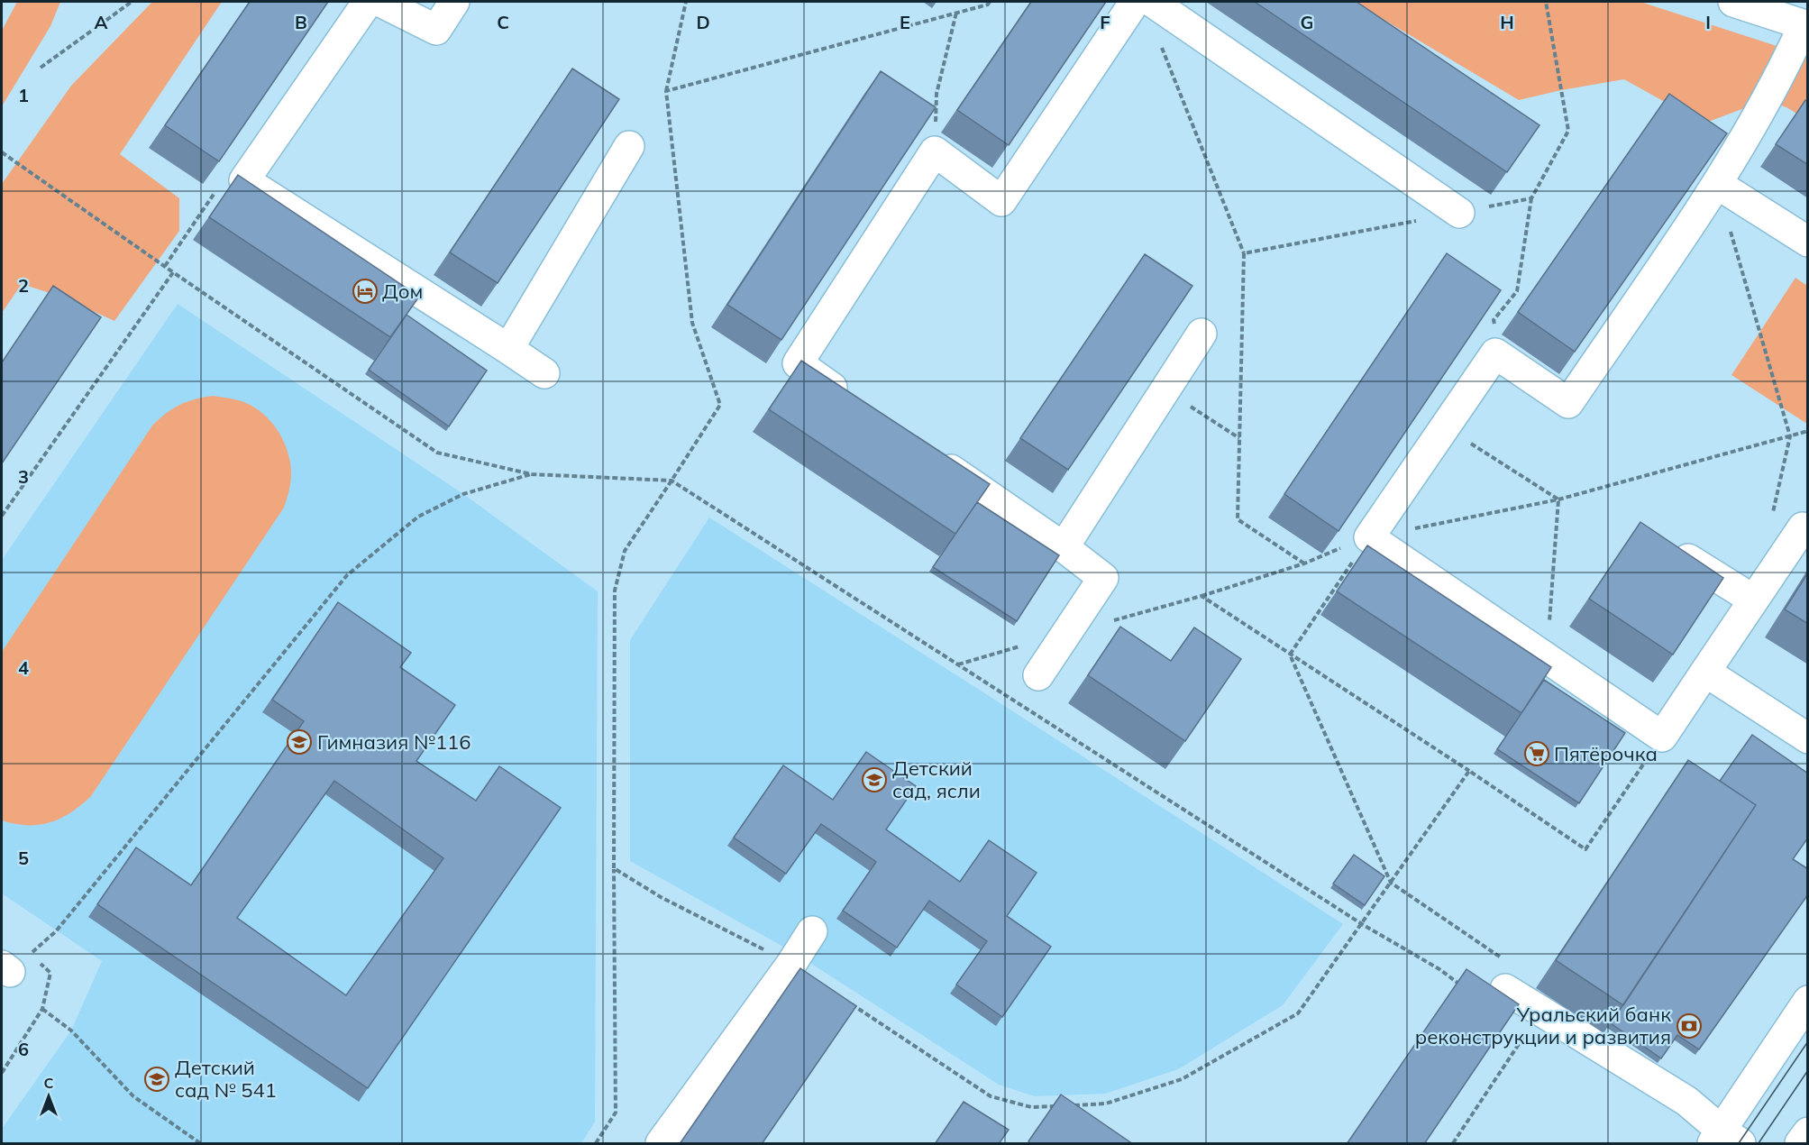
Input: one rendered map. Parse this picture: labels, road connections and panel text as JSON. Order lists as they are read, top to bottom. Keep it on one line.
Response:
{"places":{"hotel":["Дом"],"school or university":["Гимназия №116","Детский сад, ясли","Детский сад № 541"],"supermarket":["Пятёрочка"],"bank":["Уральский банк реконструкции и развития"]},"north":"top","grid":{"columns":["A","B","C","D","E","F","G","H","I"],"rows":["1","2","3","4","5","6"]}}
